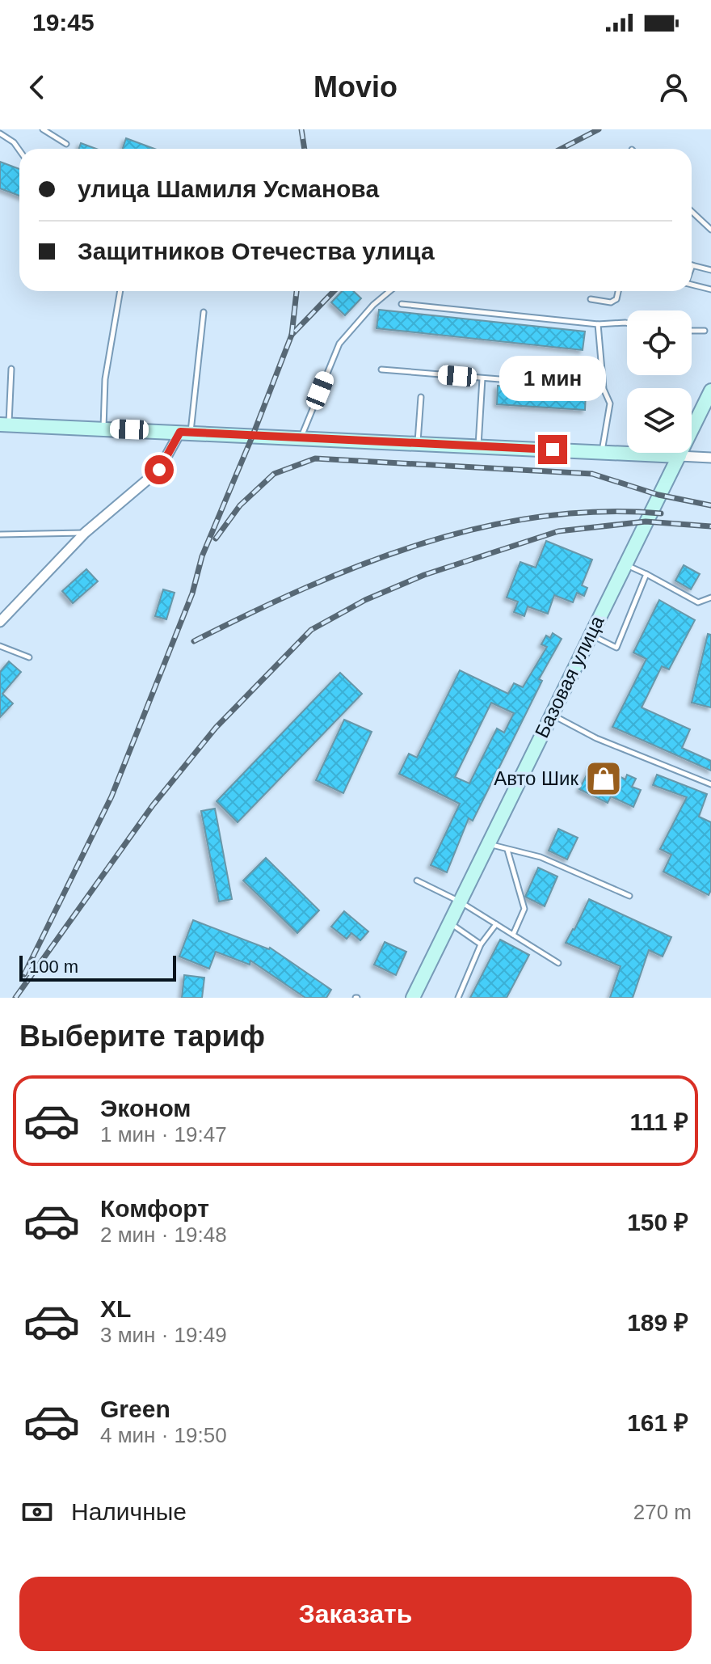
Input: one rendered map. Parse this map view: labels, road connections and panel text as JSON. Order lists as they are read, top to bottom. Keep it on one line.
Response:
{"streets":{"main road":["Базовая улица"]},"places":{"shop":["Авто Шик"]},"scale_bar":"100 m","page":{"status":"19:45","header":"Movio","banner":["улица Шамиля Усманова","Защитников Отечества улица"],"bubble":"1 мин","scale":"100 m","heading":"Выберите тариф","list":[{"name":"Эконом","note":"1 мин · 19:47","value":"111 ₽"},{"name":"Комфорт","note":"2 мин · 19:48","value":"150 ₽"},{"name":"XL","note":"3 мин · 19:49","value":"189 ₽"},{"name":"Green","note":"4 мин · 19:50","value":"161 ₽"}],"pay":["Наличные","270 m"],"buttons":"Заказать"}}
